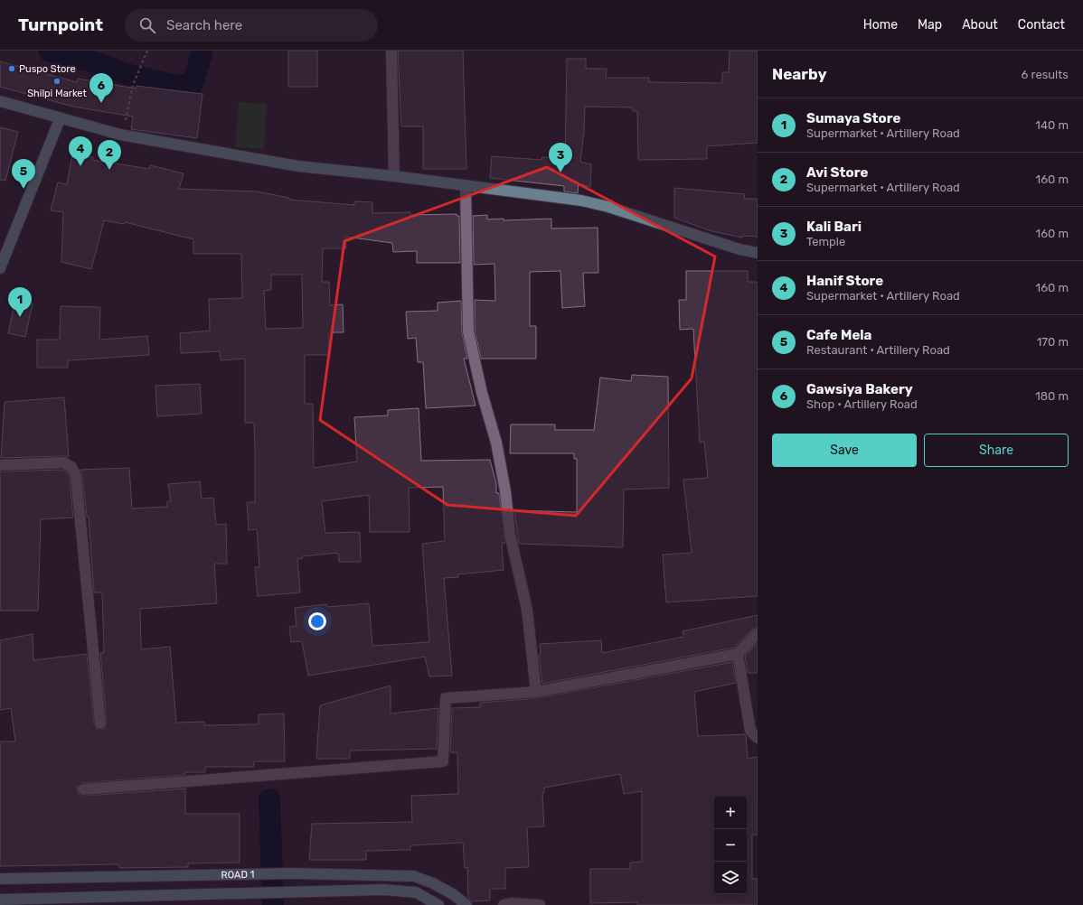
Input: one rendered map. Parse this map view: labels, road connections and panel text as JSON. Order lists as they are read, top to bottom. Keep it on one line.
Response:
{"streets":{"street":["ROAD 1"]},"places":["Puspo Store","Shilpi Market"],"page":{"header":"Turnpoint","search":"Search here","nav":["Home","Map","About","Contact"],"heading":["Nearby","6 results"],"pins":["6","4","2","3","5","1"],"list":[{"mark":"1","name":"Sumaya Store","note":"Supermarket · Artillery Road","value":"140 m"},{"mark":"2","name":"Avi Store","note":"Supermarket · Artillery Road","value":"160 m"},{"mark":"3","name":"Kali Bari","note":"Temple","value":"160 m"},{"mark":"4","name":"Hanif Store","note":"Supermarket · Artillery Road","value":"160 m"},{"mark":"5","name":"Cafe Mela","note":"Restaurant · Artillery Road","value":"170 m"},{"mark":"6","name":"Gawsiya Bakery","note":"Shop · Artillery Road","value":"180 m"}],"buttons":["Save","Share"],"map_buttons":["+","−"]}}
